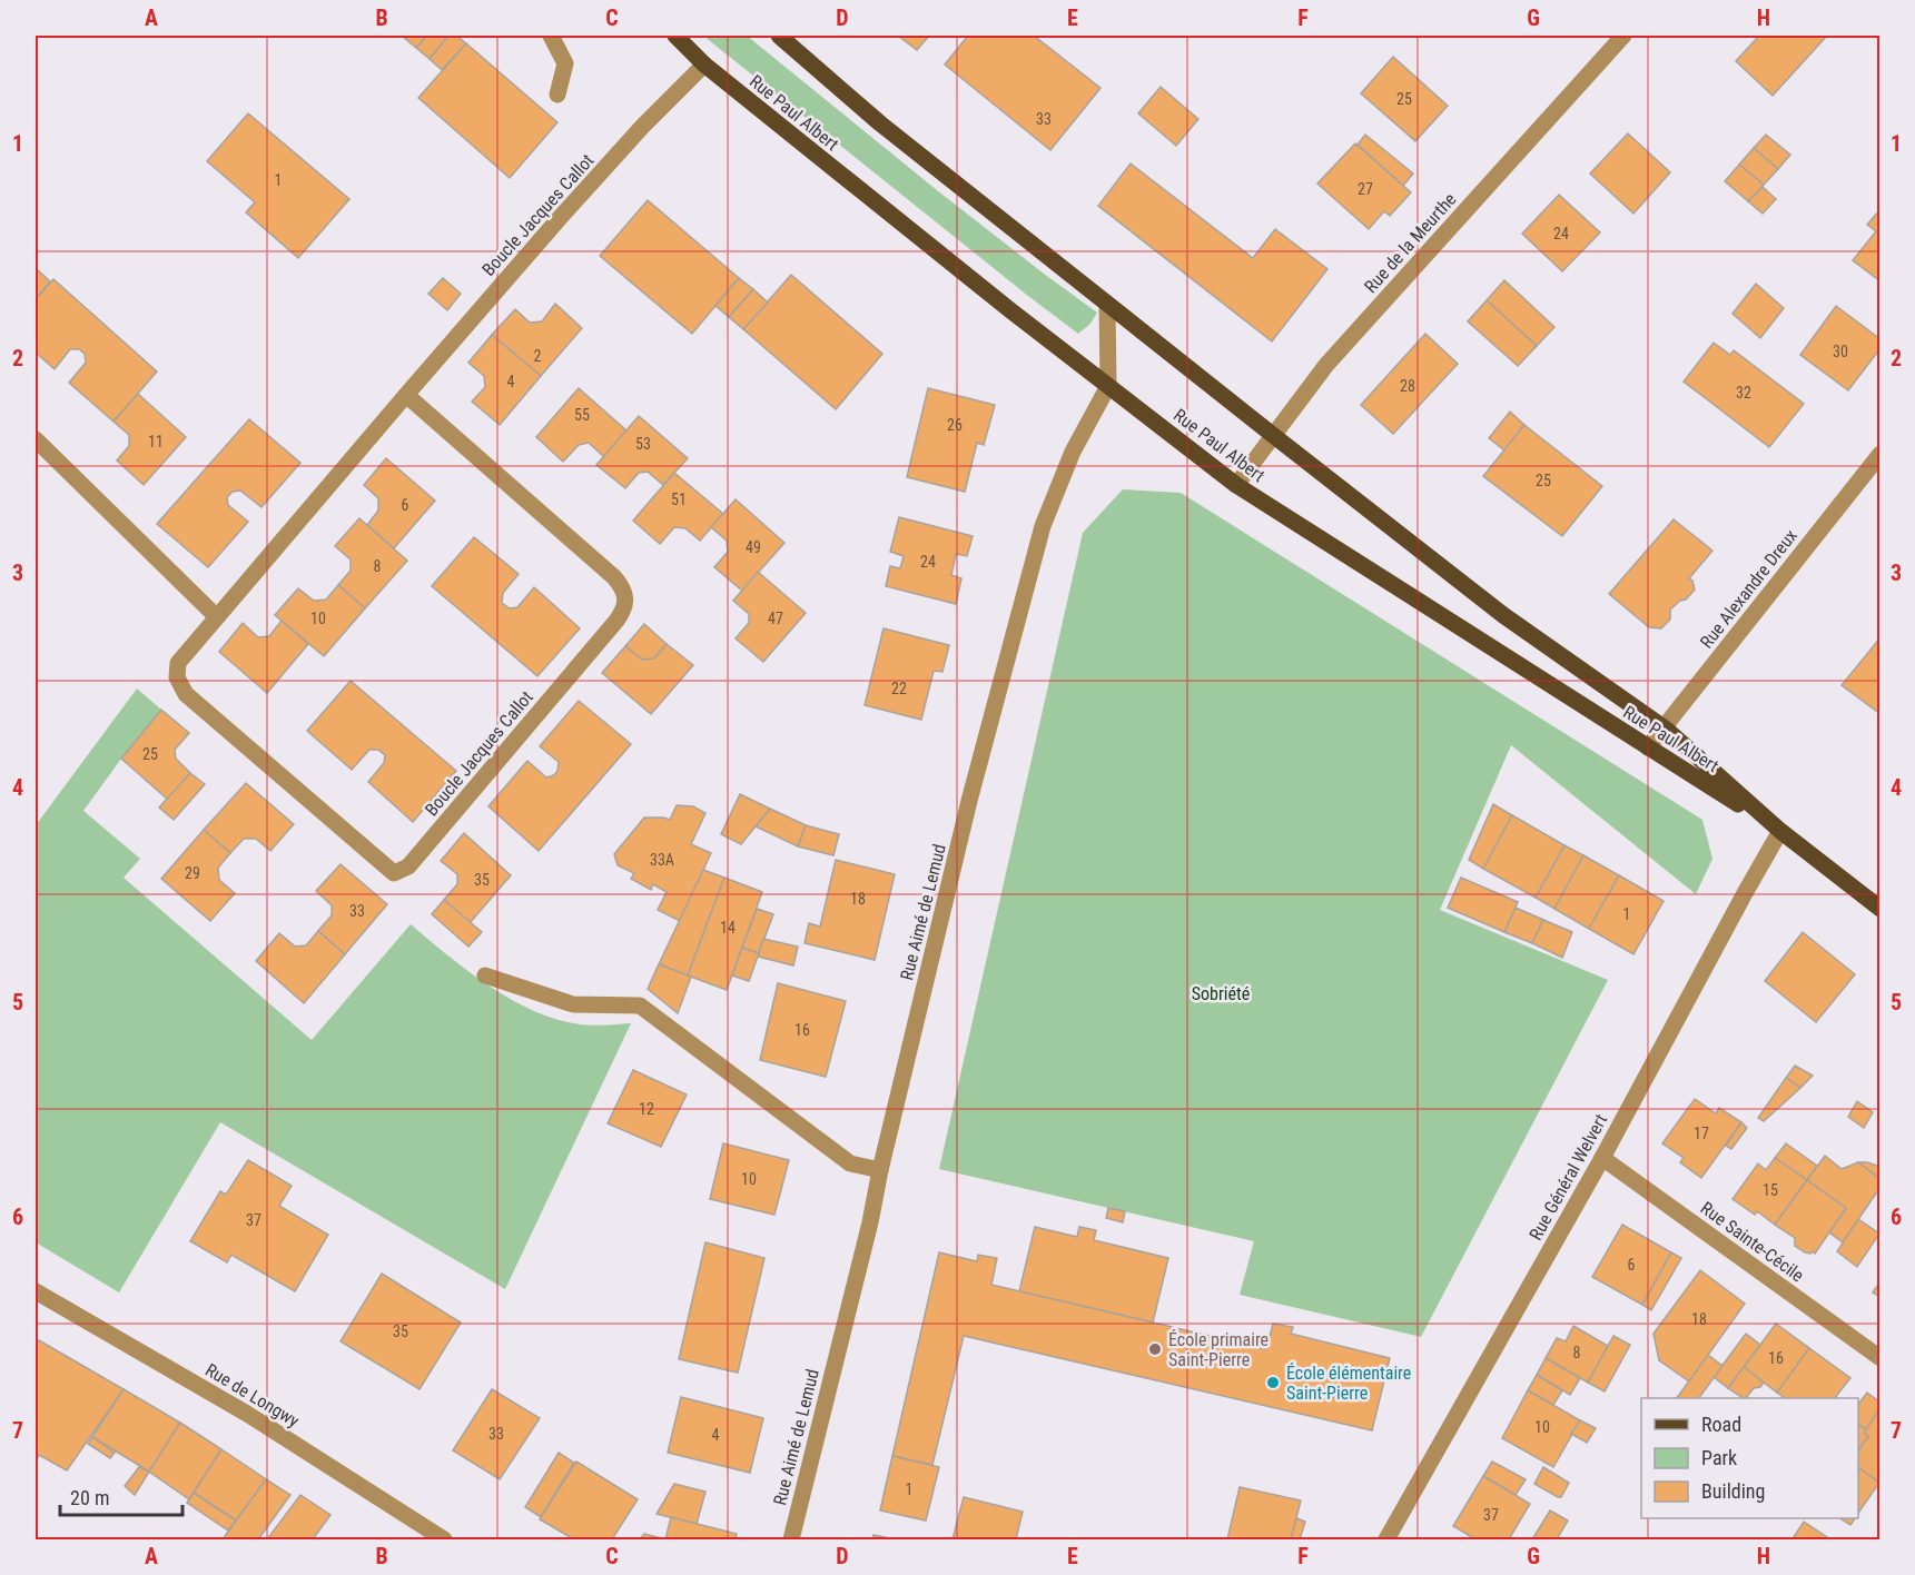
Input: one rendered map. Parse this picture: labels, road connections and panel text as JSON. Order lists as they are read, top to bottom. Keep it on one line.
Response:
{"streets":{"main road":["Rue Paul Albert"],"street":["Boucle Jacques Callot","Rue de la Meurthe","Rue Alexandre Dreux","Rue Aimé de Lemud","Rue Général Welvert","Rue Sainte-Cécile","Rue de Longwy"]},"crossings":[["Rue Paul Albert","Boucle Jacques Callot"],["Rue Paul Albert","Rue de la Meurthe"],["Rue Paul Albert","Rue Alexandre Dreux"],["Rue Paul Albert","Rue Aimé de Lemud"],["Rue Paul Albert","Rue Général Welvert"],["Rue Général Welvert","Rue Sainte-Cécile"]],"parks":["Sobriété"],"places":["École primaire Saint-Pierre","École élémentaire Saint-Pierre"],"house_numbers":["25","33","1","27","24","30","2","4","28","32","55","26","11","53","25","51","6","49","24","8","10","47","22","25","33A","29","35","18","33","1","14","16","12","17","10","15","37","6","18","35","8","16","10","33","4","1","37"],"legend":["Road","Park","Building"],"scale_bar":"20 m","grid":{"columns":["A","B","C","D","E","F","G","H"],"rows":["1","2","3","4","5","6","7"]}}
